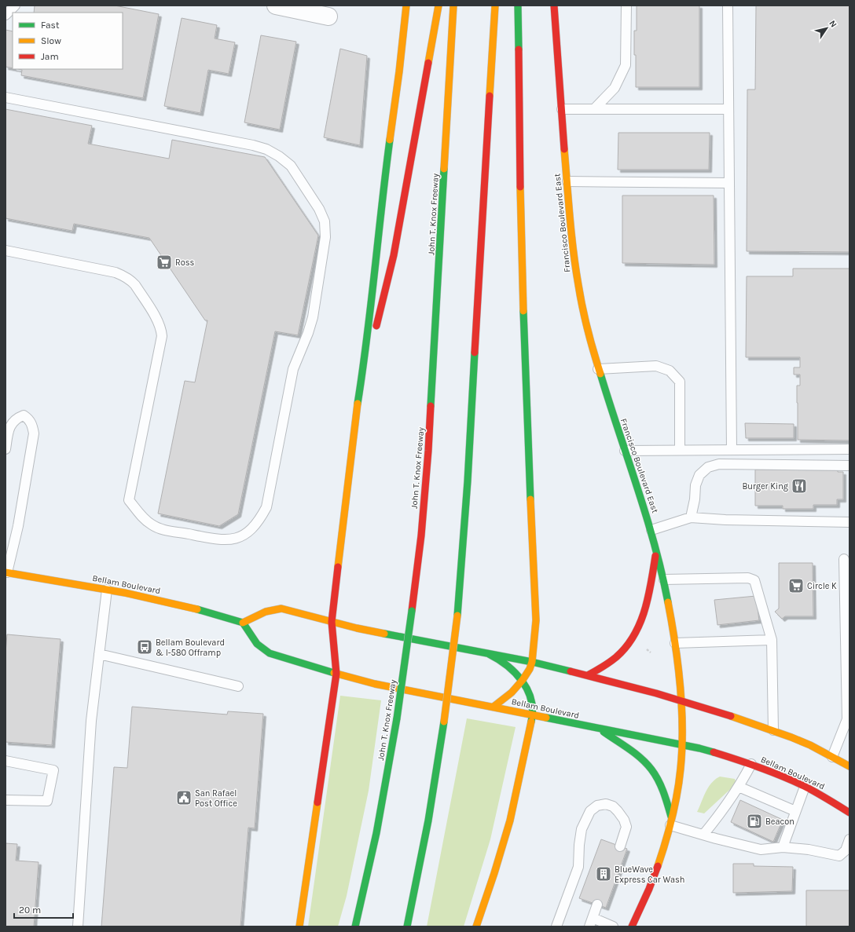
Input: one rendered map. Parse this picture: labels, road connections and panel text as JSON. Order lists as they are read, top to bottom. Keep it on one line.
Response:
{"streets":{"main road":["John T. Knox Freeway","Francisco Boulevard East","Bellam Boulevard"]},"crossings":[["Francisco Boulevard East","Bellam Boulevard"]],"places":{"supermarket":["Ross","Circle K"],"restaurant":["Burger King"],"bus stop":["Bellam Boulevard & I-580 Offramp"],"public building":["San Rafael Post Office"],"fuel station":["Beacon"],"building":["BlueWave Express Car Wash"]},"legend":["Fast","Slow","Jam"],"scale_bar":"20 m","north":"top right"}
